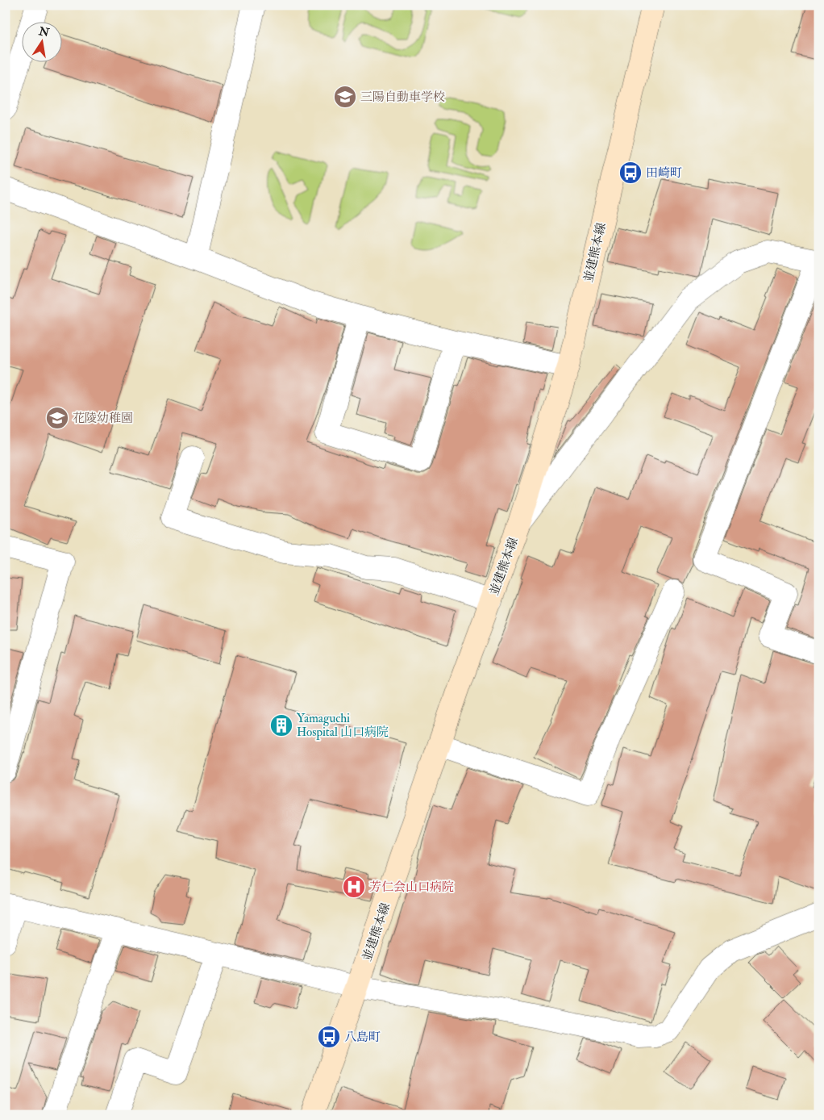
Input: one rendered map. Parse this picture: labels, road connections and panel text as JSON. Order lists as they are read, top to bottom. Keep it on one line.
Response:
{"streets":{"main road":["並建熊本線"]},"places":{"school or university":["三陽自動車学校","花陵幼稚園"],"bus stop":["田崎町","八島町"],"building":["Yamaguchi Hospital 山口病院"],"hospital":["芳仁会山口病院"]},"north":"top"}
